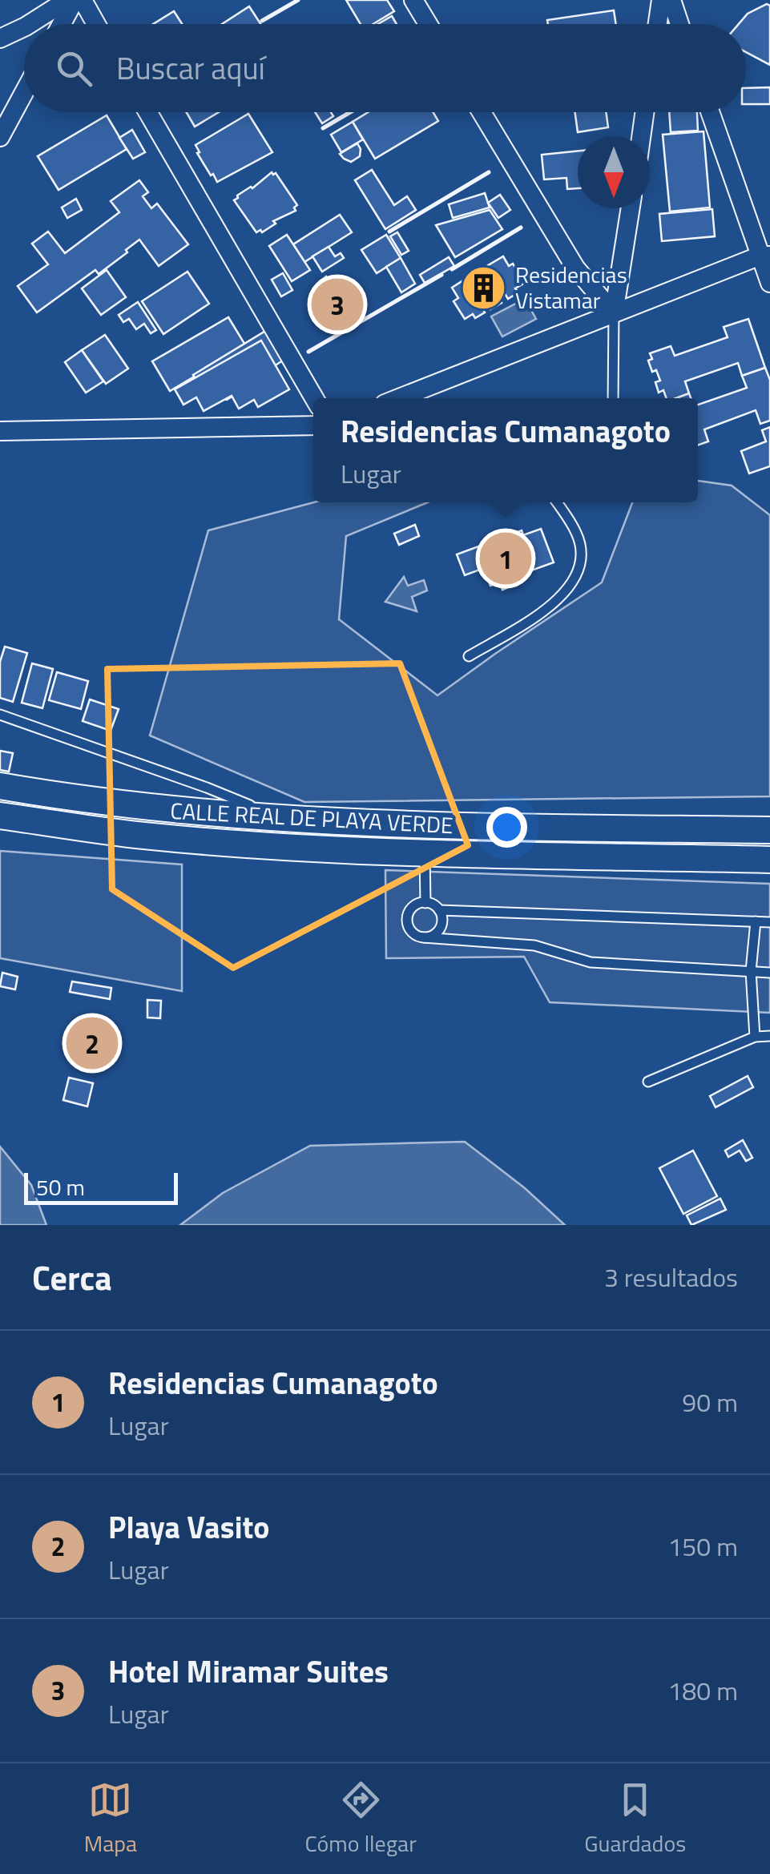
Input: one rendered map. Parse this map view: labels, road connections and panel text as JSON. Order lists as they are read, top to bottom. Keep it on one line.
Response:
{"streets":{"street":["CALLE REAL DE PLAYA VERDE"]},"places":{"building":["Residencias Vistamar"]},"scale_bar":"50 m","north":"bottom","page":{"search":"Buscar aquí","pins":["3","1","2"],"popup":["Residencias Cumanagoto","Lugar"],"scale":"50 m","heading":["Cerca","3 resultados"],"list":[{"mark":"1","name":"Residencias Cumanagoto","note":"Lugar","value":"90 m"},{"mark":"2","name":"Playa Vasito","note":"Lugar","value":"150 m"},{"mark":"3","name":"Hotel Miramar Suites","note":"Lugar","value":"180 m"}],"nav":["Mapa","Cómo llegar","Guardados"]}}
